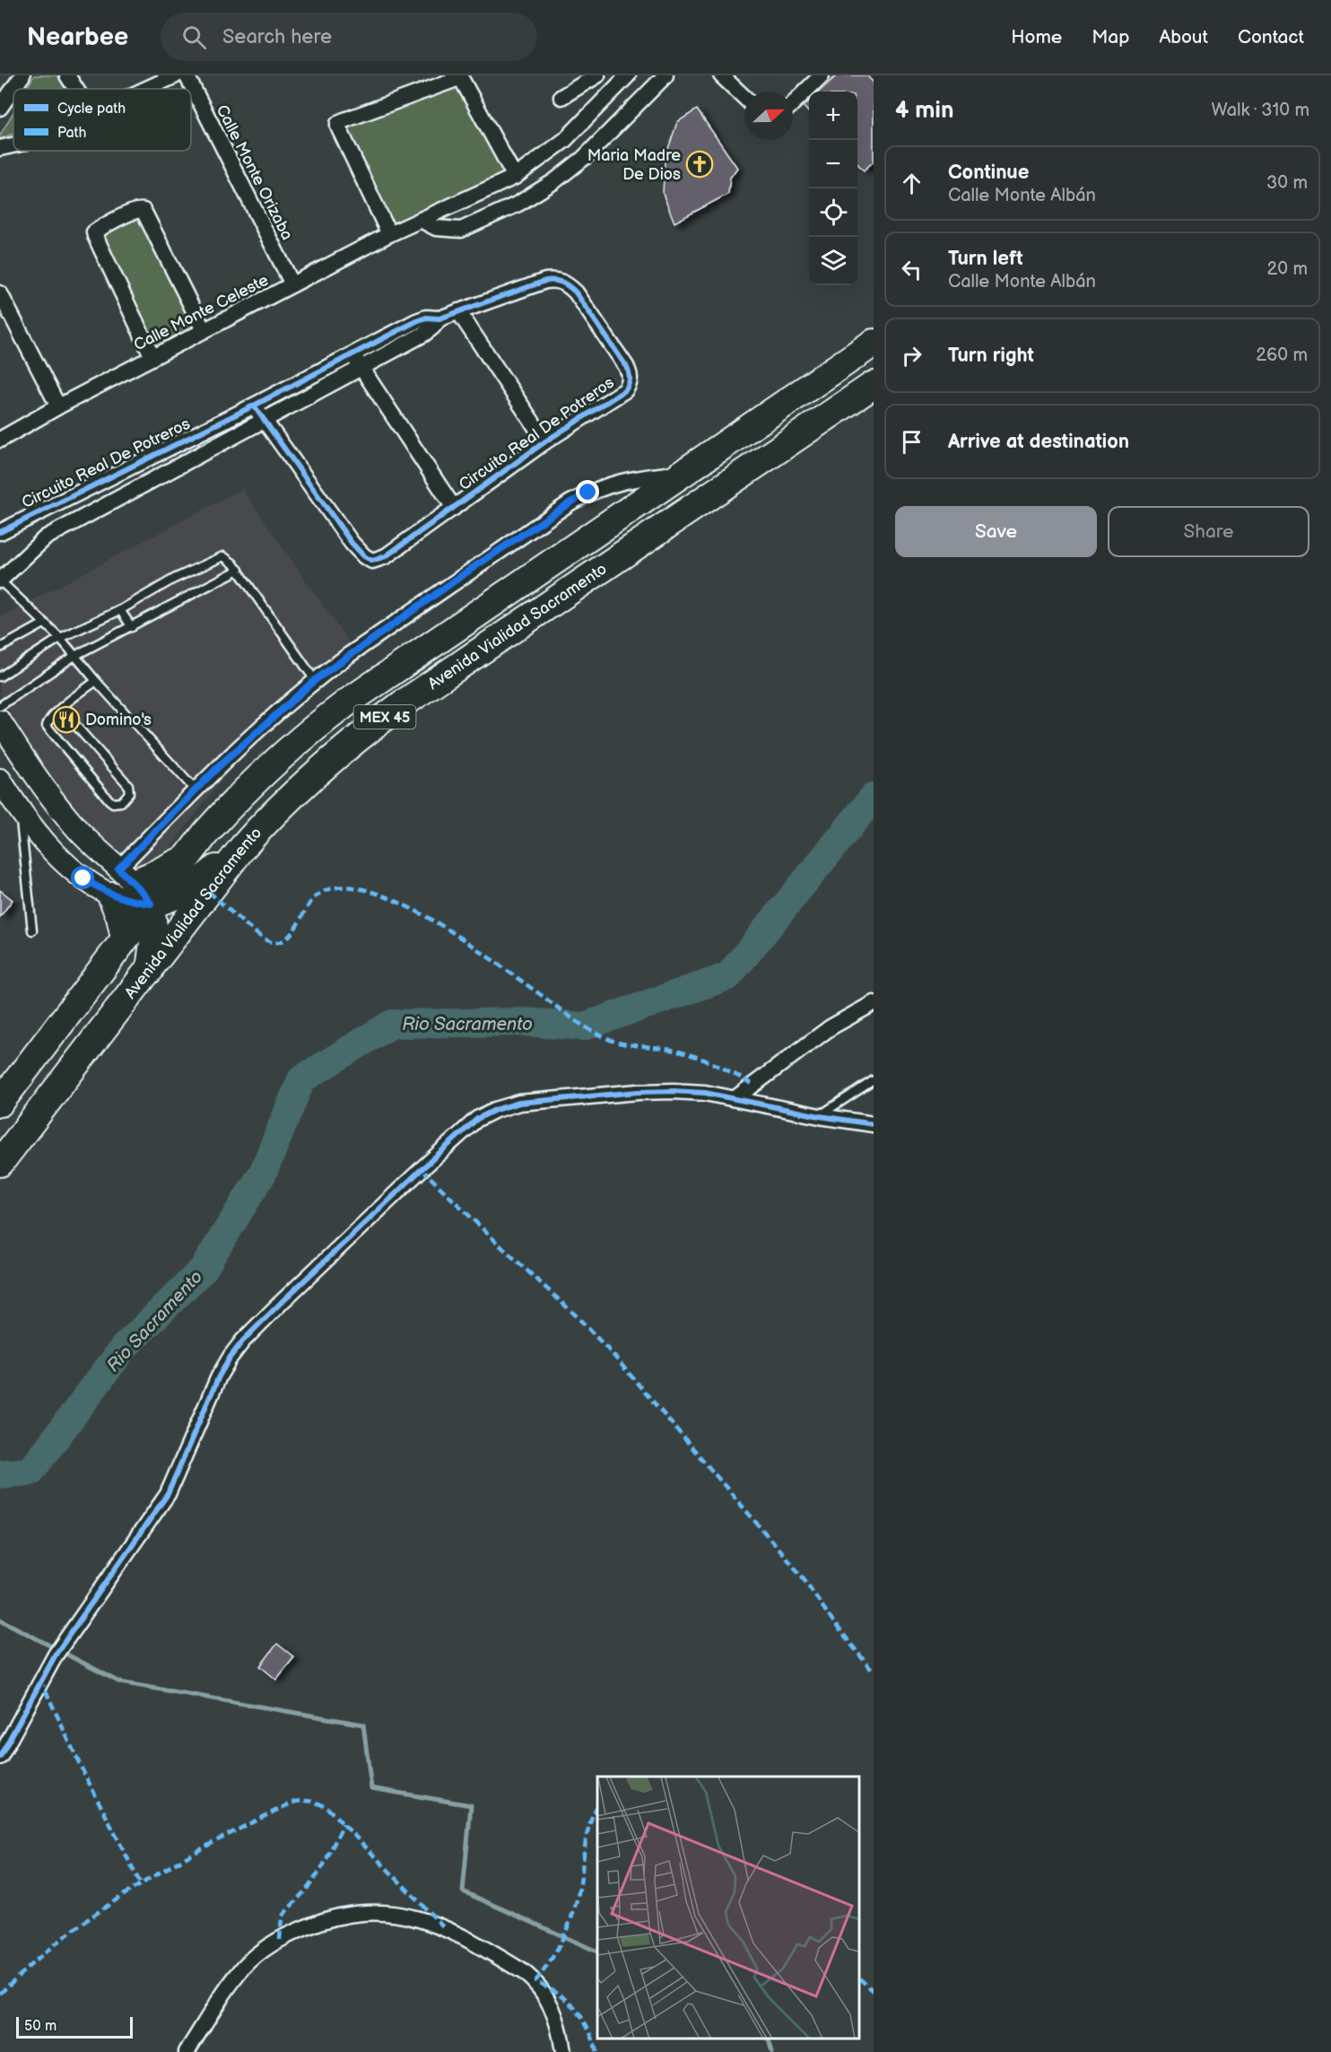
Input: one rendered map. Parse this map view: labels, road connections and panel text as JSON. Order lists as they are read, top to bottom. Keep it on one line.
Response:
{"streets":{"highway":["Avenida Vialidad Sacramento","MEX 45"],"street":["Calle Monte Orizaba","Calle Monte Celeste","Circuito Real De Potreros"]},"crossings":[["Calle Monte Orizaba","Calle Monte Celeste"]],"water":["Rio Sacramento"],"places":{"church":["Maria Madre De Dios"],"restaurant":["Domino's"]},"legend":["Cycle path","Path"],"scale_bar":"50 m","north":"right","page":{"header":"Nearbee","search":"Search here","nav":["Home","Map","About","Contact"],"heading":["4 min","Walk · 310 m"],"map_buttons":["+","−"],"list":[["Continue","Calle Monte Albán","30 m"],["Turn left","Calle Monte Albán","20 m"],["Turn right","260 m"],"Arrive at destination"],"buttons":["Save","Share"],"scale":"50 m"}}
